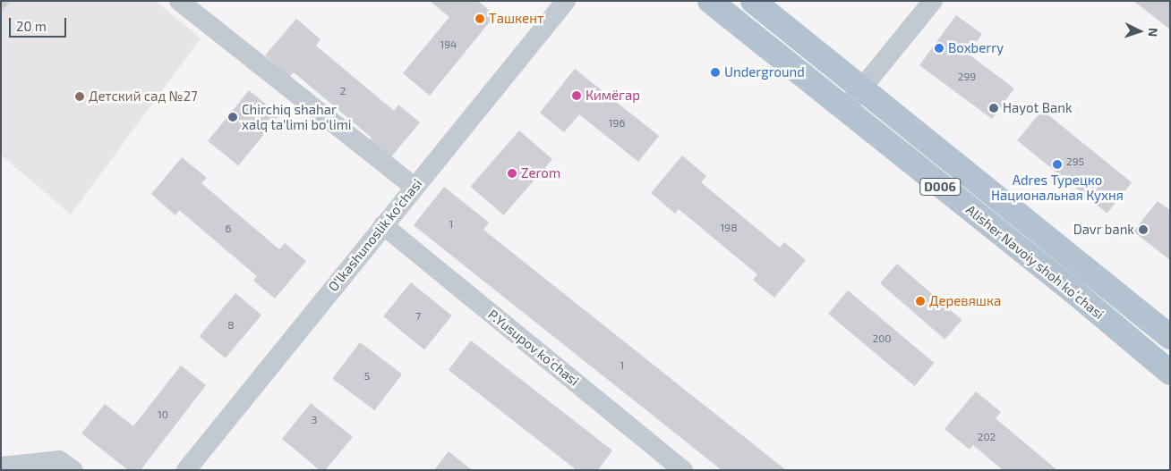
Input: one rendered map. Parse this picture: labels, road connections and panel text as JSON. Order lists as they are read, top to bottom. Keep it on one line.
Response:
{"streets":{"main road":["D006","Alisher Navoiy shoh koʻchasi"],"street":["O‘lkashunoslik ko‘chasi","P.Yusupov ko'chasi"]},"crossings":[["O‘lkashunoslik ko‘chasi","P.Yusupov ko'chasi"]],"places":["Ташкент","Boxberry","Underground","Кимёгар","Детский сад №27","Hayot Bank","Chirchiq shahar xalq ta'limi bo'limi","Adres Турецко Национальная Кухня","Zerom","Davr bank","Деревяшка"],"house_numbers":["194","299","2","196","295","1","198","6","7","8","200","1","5","10","3","202"],"scale_bar":"20 m","north":"right"}
